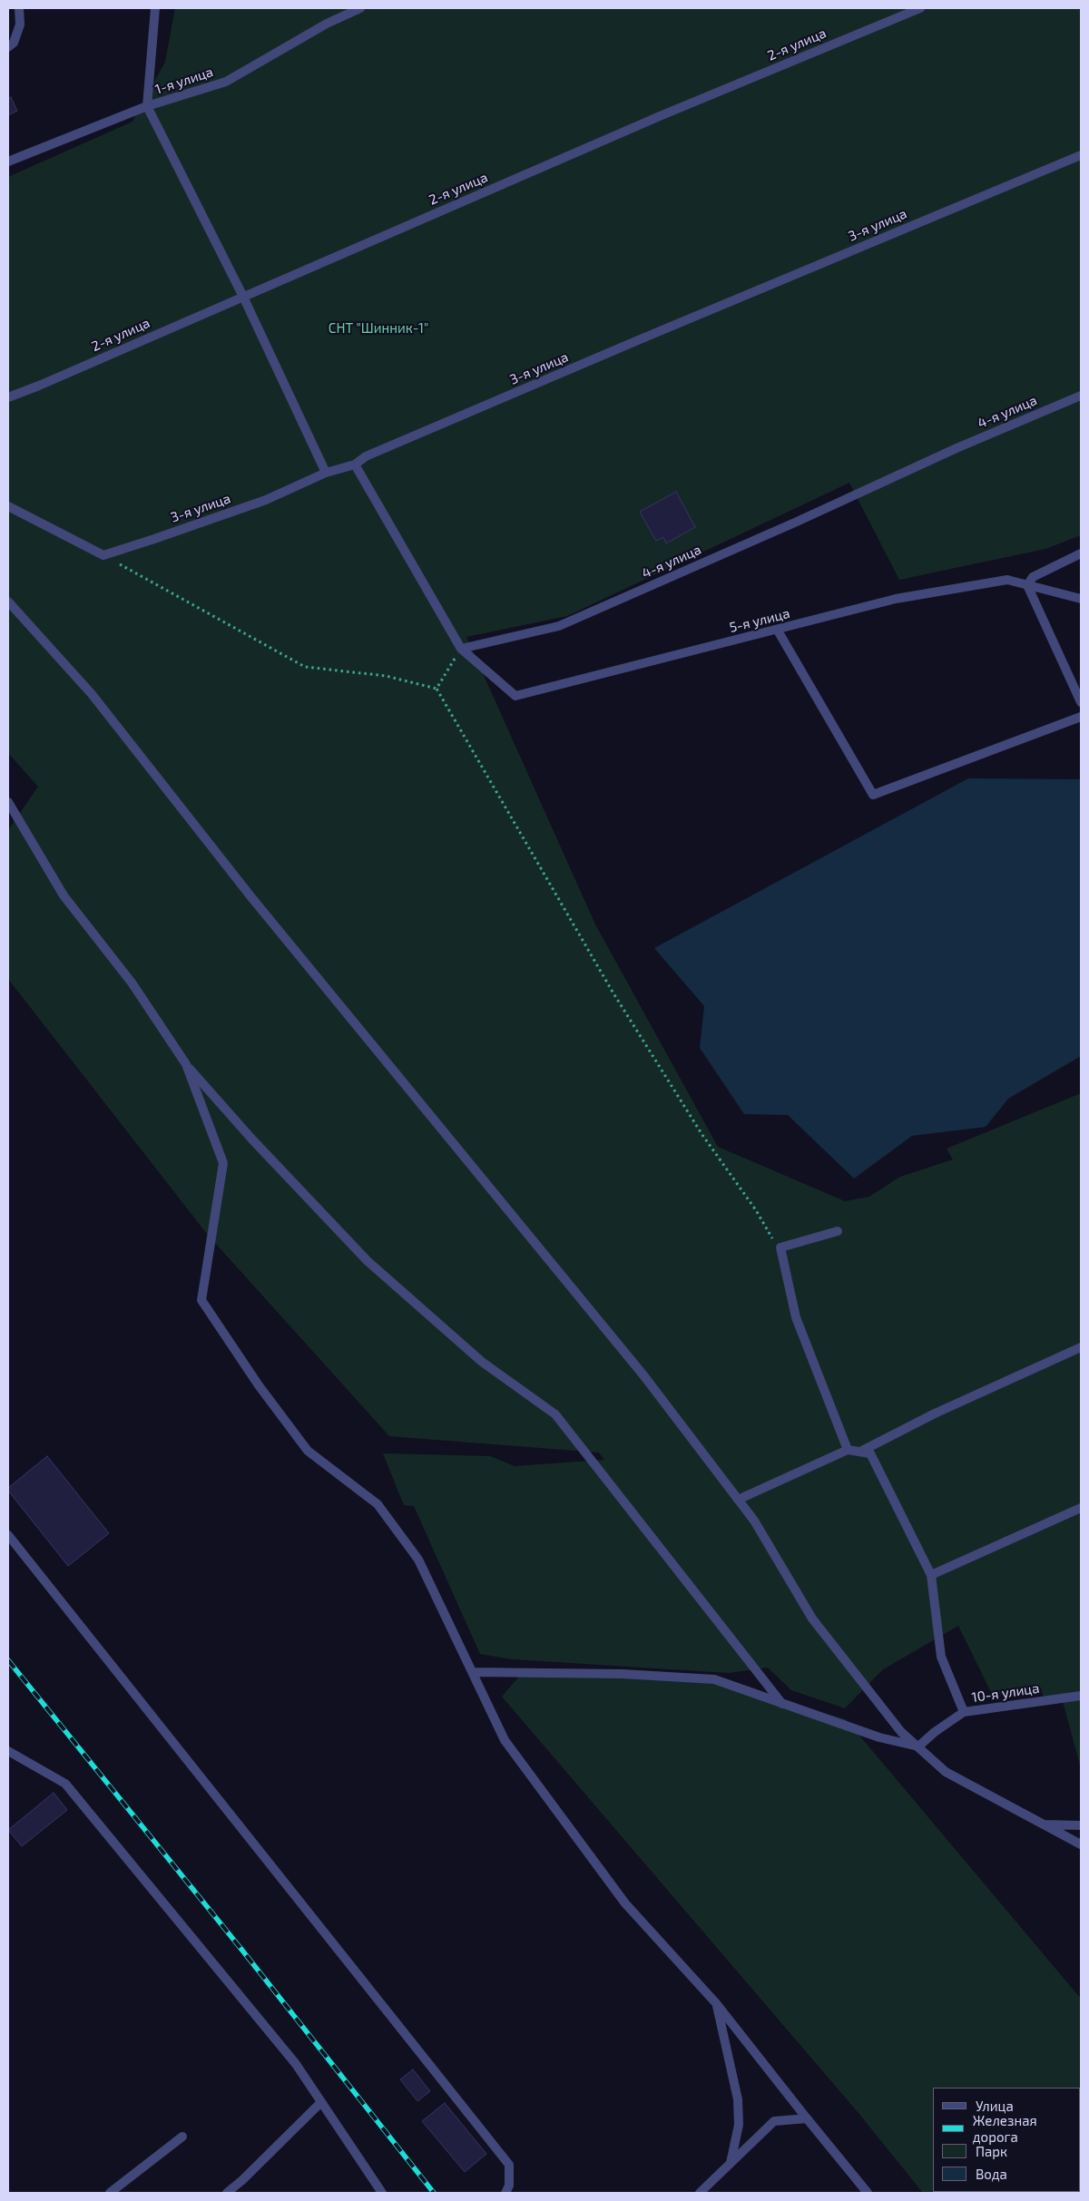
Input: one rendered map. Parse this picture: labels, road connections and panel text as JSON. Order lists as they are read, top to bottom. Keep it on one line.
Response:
{"streets":{"street":["2-я улица","1-я улица","3-я улица","4-я улица","5-я улица","10-я улица"]},"crossings":[["4-я улица","5-я улица"]],"parks":["СНТ \"Шинник-1\""],"legend":["Улица","Железная дорога","Парк","Вода"]}
